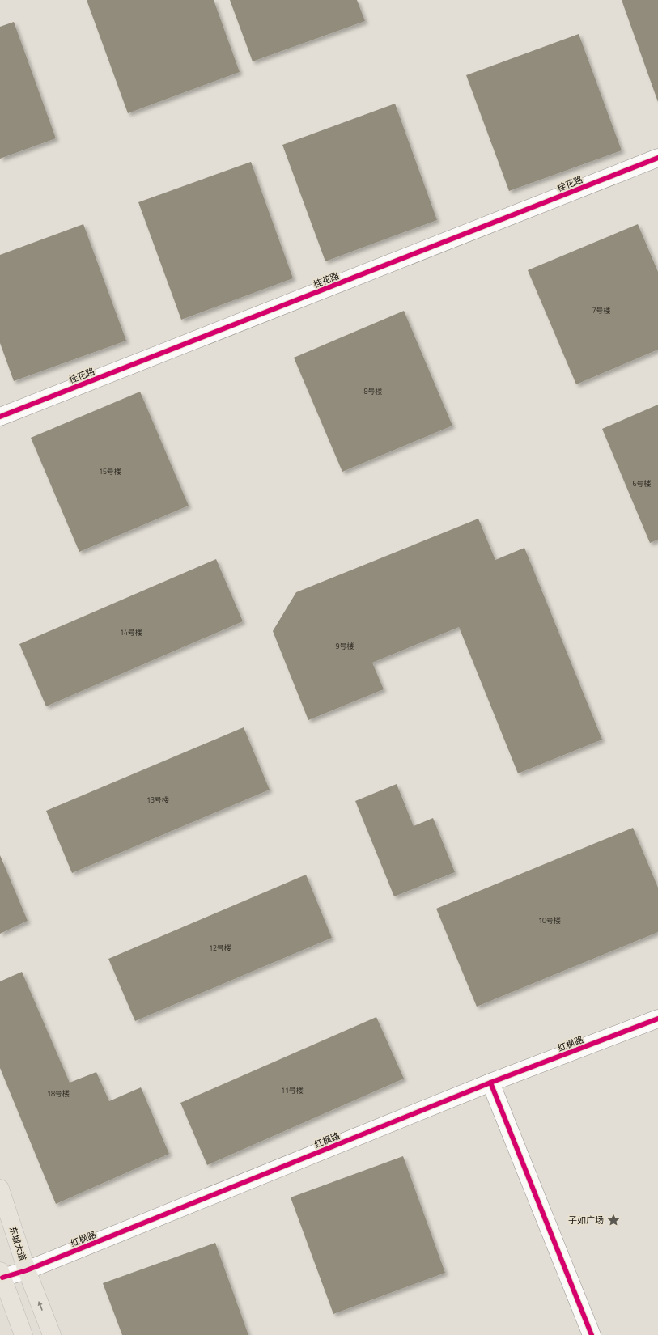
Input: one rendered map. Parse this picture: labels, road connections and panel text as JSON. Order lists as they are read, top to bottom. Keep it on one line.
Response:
{"streets":{"main road":["东城大道"],"street":["桂花路","红枫路"]},"crossings":[["红枫路","东城大道"]],"places":{"place":["子如广场"]},"house_numbers":["7号楼","8号楼","15号楼","6号楼","14号楼","9号楼","13号楼","10号楼","12号楼","11号楼","18号楼"]}
